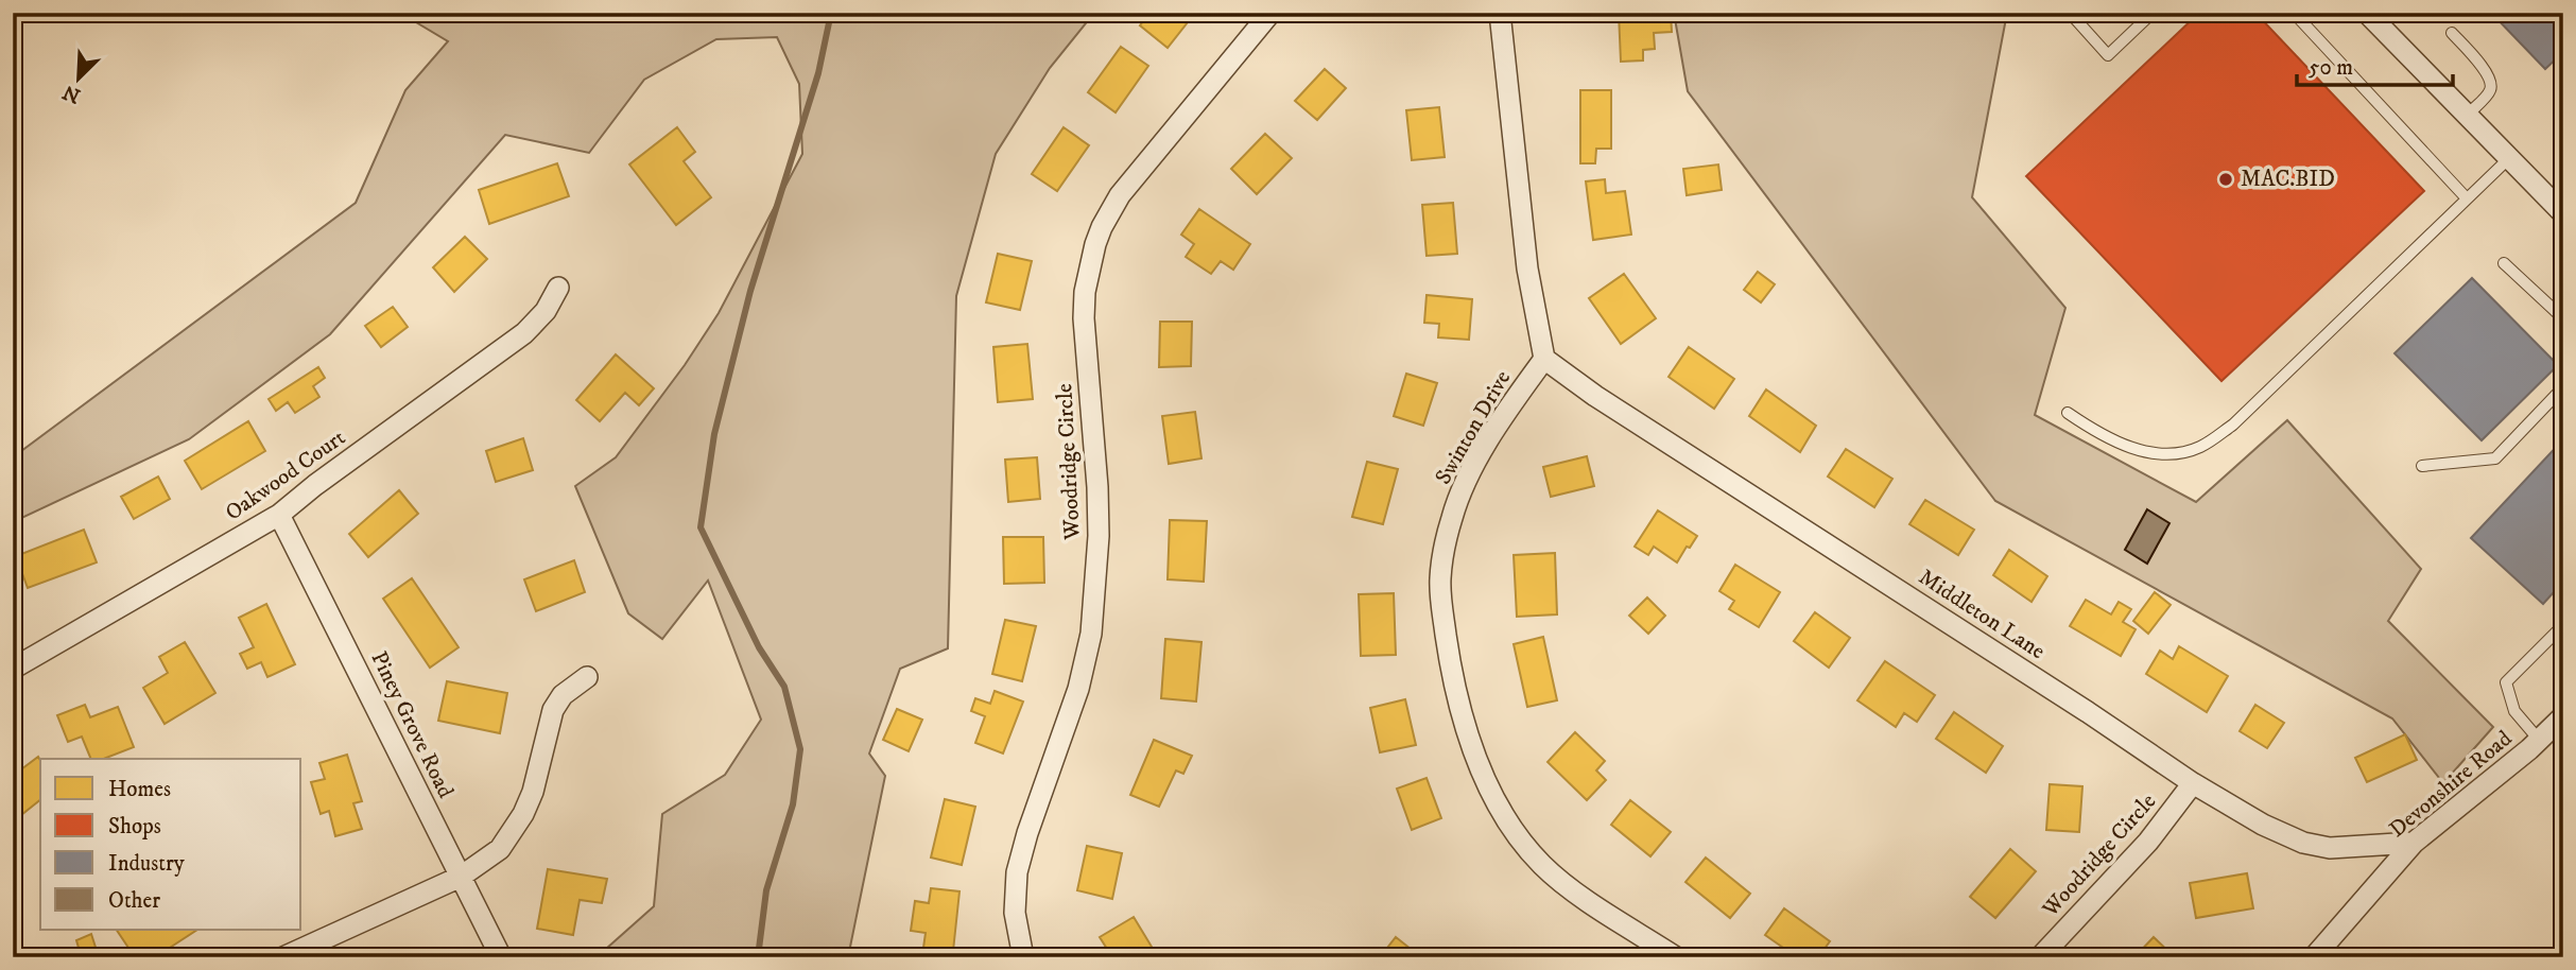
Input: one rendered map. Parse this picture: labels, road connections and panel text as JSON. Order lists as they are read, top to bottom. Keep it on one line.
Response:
{"streets":{"street":["Swinton Drive","Woodridge Circle","Oakwood Court","Middleton Lane","Piney Grove Road","Devonshire Road"]},"crossings":[["Swinton Drive","Middleton Lane"],["Woodridge Circle","Middleton Lane"],["Oakwood Court","Piney Grove Road"],["Middleton Lane","Devonshire Road"]],"places":["MAC.BID"],"legend":["Homes","Shops","Industry","Other"],"scale_bar":"50 m","north":"bottom left"}
